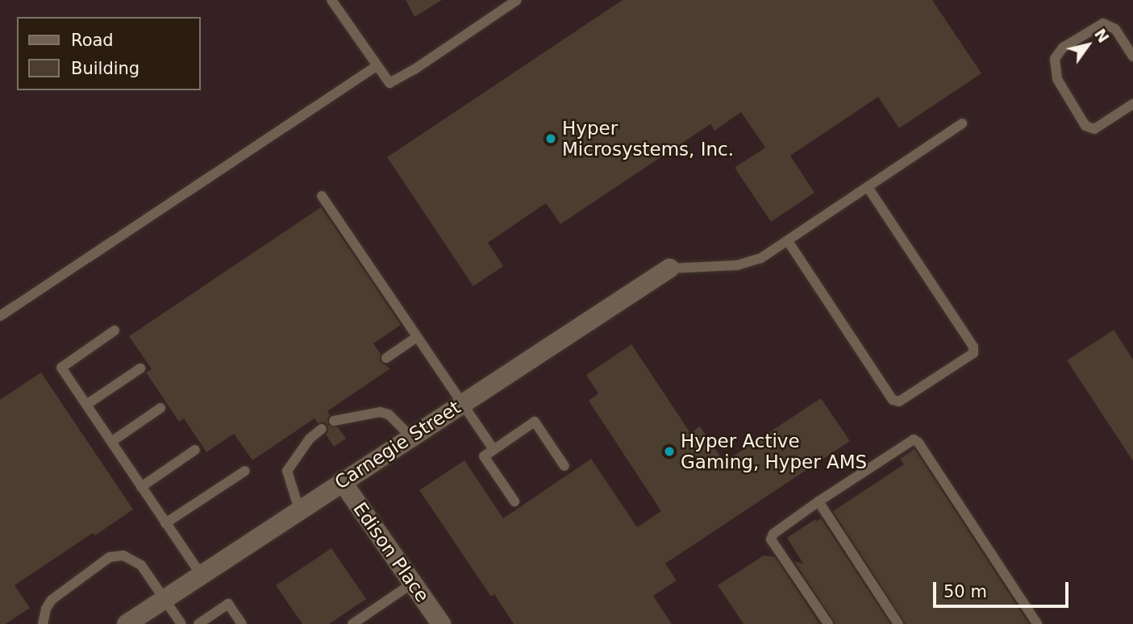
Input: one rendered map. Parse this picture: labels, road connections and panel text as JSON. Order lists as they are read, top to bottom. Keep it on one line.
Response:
{"streets":{"street":["Carnegie Street","Edison Place"]},"crossings":[["Carnegie Street","Edison Place"]],"places":["Hyper Microsystems, Inc.","Hyper Active Gaming, Hyper AMS"],"legend":["Road","Building"],"scale_bar":"50 m","north":"top right"}
